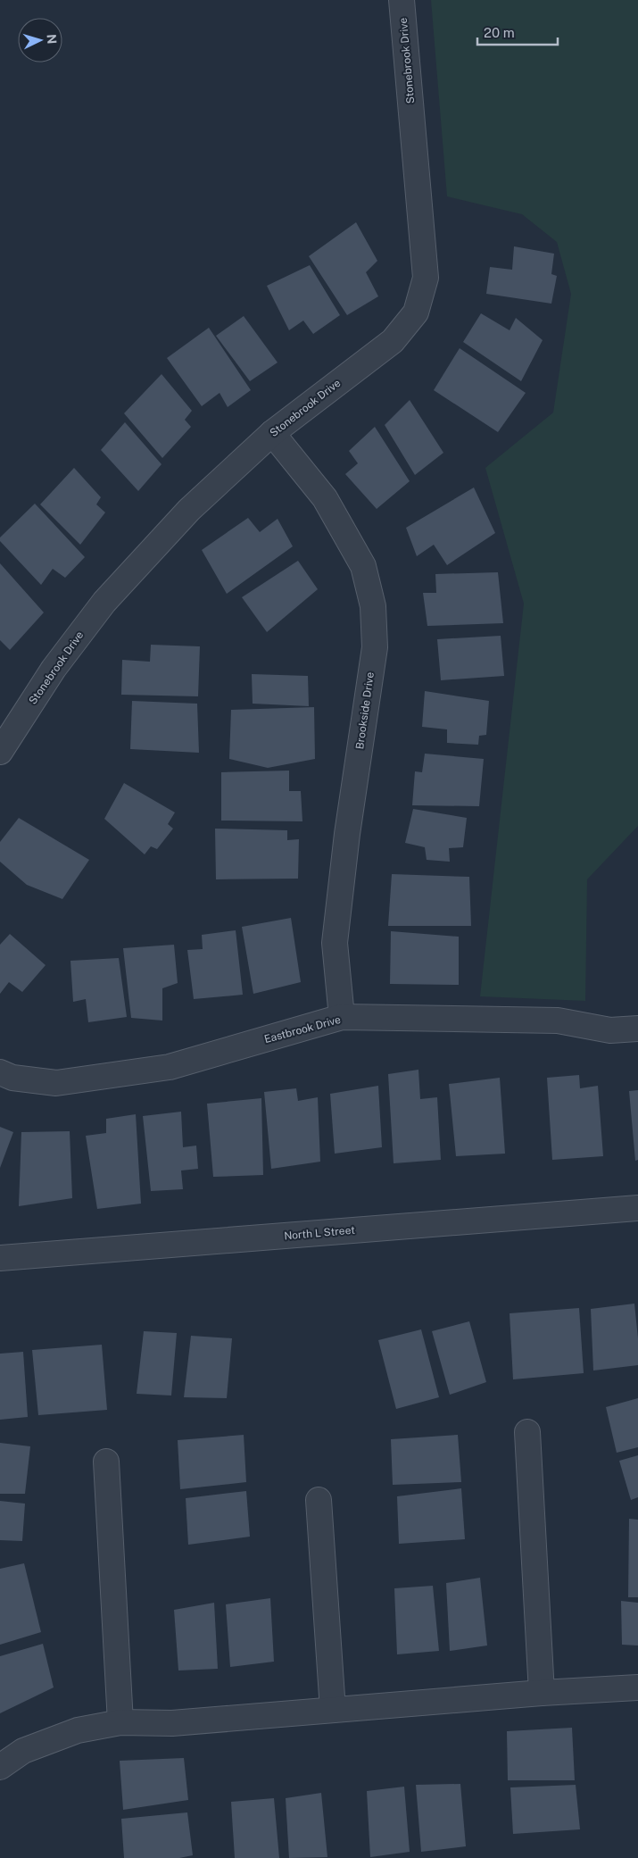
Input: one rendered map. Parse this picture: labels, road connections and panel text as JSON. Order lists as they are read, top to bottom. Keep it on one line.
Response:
{"streets":{"street":["Stonebrook Drive","Brookside Drive","Eastbrook Drive","North L Street"]},"crossings":[["Stonebrook Drive","Brookside Drive"],["Brookside Drive","Eastbrook Drive"]],"scale_bar":"20 m","north":"right"}
